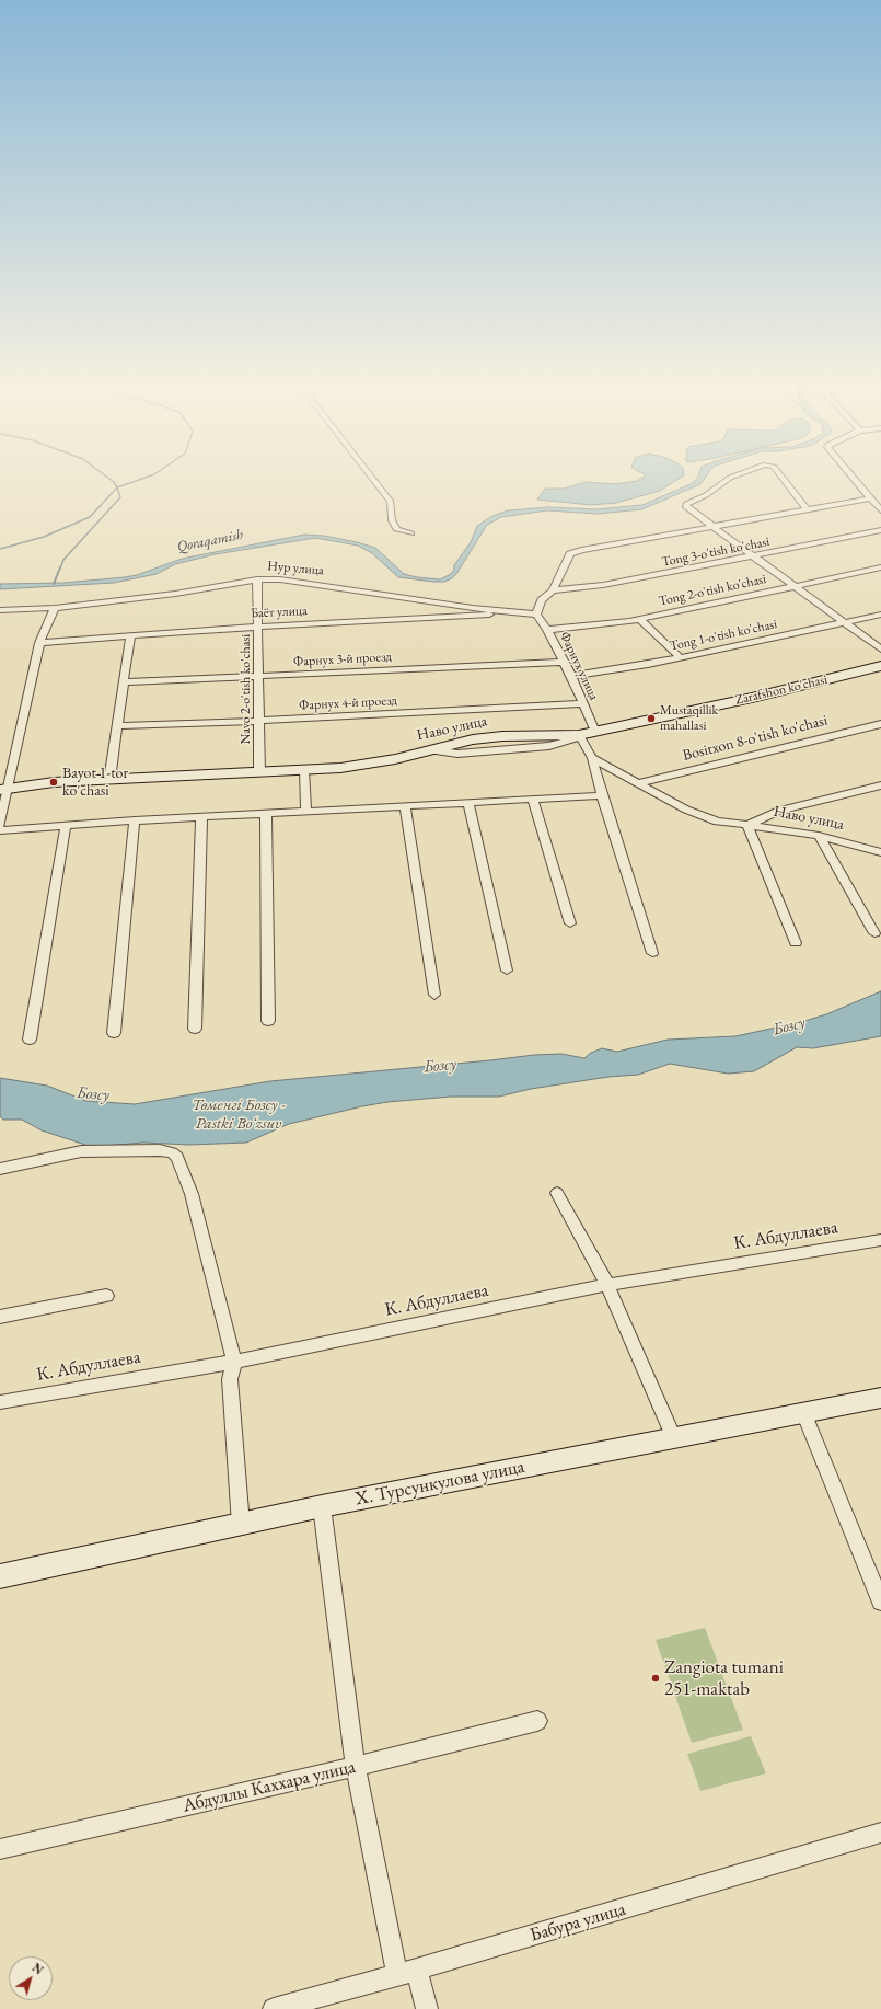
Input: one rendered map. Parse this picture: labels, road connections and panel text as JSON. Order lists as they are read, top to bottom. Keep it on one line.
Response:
{"streets":{"street":["Tong 3-o'tish ko'chasi","Нур улица","Tong 2-o'tish ko'chasi","Баёт улица","Tong 1-o'tish ko'chasi","Фарнух 3-й проезд","Фарнух улица","Navo 2-o'tish ko'chasi","Zarafshon ko'chasi","Фарнух 4-й проезд","Наво улица","Bositxon 8-o'tish ko'chasi","К. Абдуллаева","Х. Турсункулова улица","Абдуллы Каххара улица","Бабура улица"]},"crossings":[["Нур улица","Баёт улица"],["Нур улица","Фарнух улица"],["Нур улица","Navo 2-o'tish ko'chasi"],["Tong 2-o'tish ko'chasi","Фарнух улица"],["Баёт улица","Navo 2-o'tish ko'chasi"],["Tong 1-o'tish ko'chasi","Фарнух улица"],["Фарнух 3-й проезд","Фарнух улица"],["Фарнух 3-й проезд","Navo 2-o'tish ko'chasi"],["Фарнух улица","Zarafshon ko'chasi"],["Фарнух улица","Фарнух 4-й проезд"],["Navo 2-o'tish ko'chasi","Фарнух 4-й проезд"],["Navo 2-o'tish ko'chasi","Наво улица"],["Zarafshon ko'chasi","Наво улица"],["Наво улица","Bositxon 8-o'tish ko'chasi"]],"water":["Qoraqamish","Бозсу","Төменгі Бозсу - Pastki Boʻzsuv"],"places":["Mustaqillik mahallasi","Bayot 1-tor ko'chasi","Zangiota tumani 251-maktab"],"north":"top right"}
